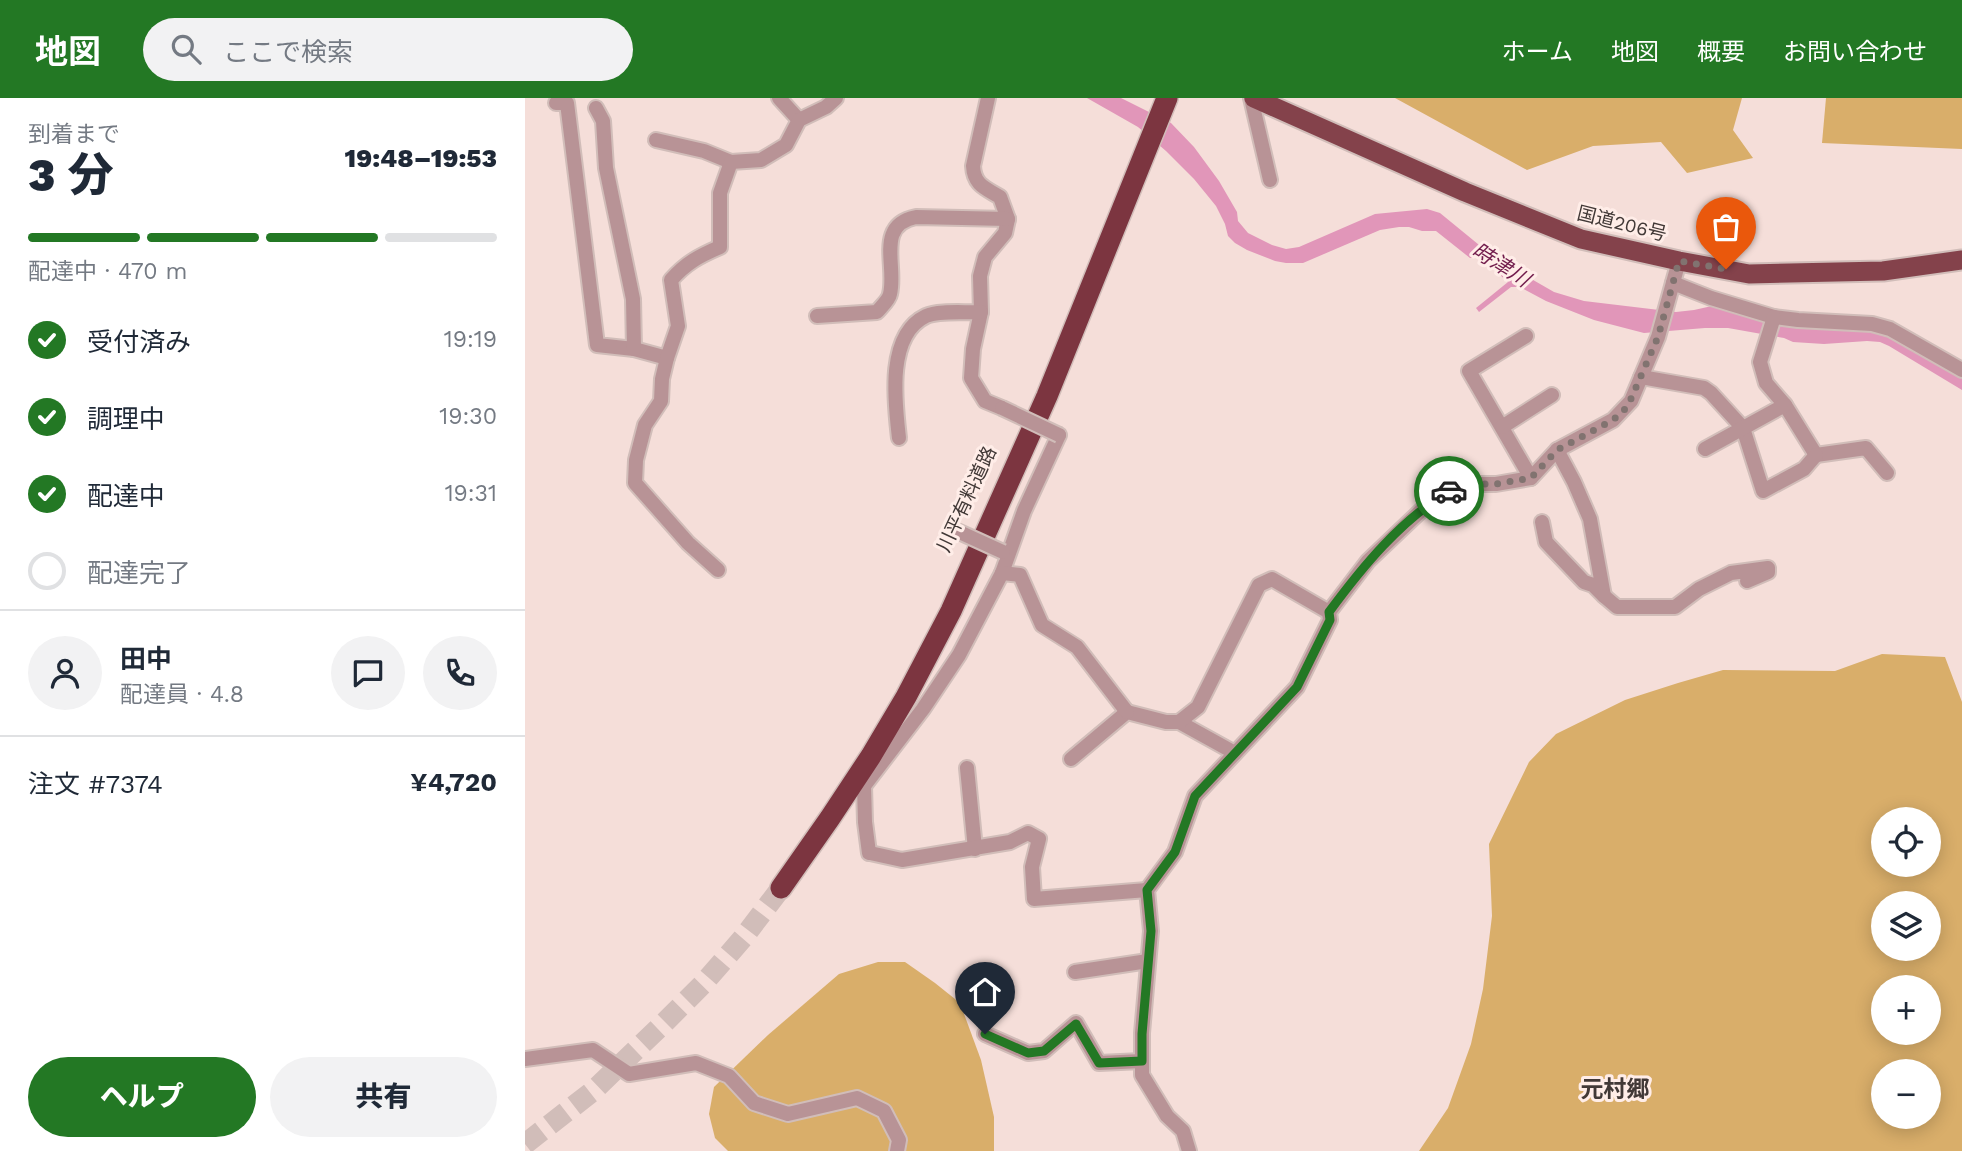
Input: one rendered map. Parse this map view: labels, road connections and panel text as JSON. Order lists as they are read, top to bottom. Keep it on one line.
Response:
{"streets":{"highway":["国道206号","川平有料道路"]},"districts":["元村郷"],"water":["時津川"],"page":{"header":"地図","search":"ここで検索","nav":["ホーム","地図","概要","お問い合わせ"],"heading":["3 分","到着まで","19:48–19:53"],"panel":["田中","配達員 · 4.8","注文 #7374","¥4,720"],"bar":"配達中 · 470 m","list":[["受付済み","19:19"],["調理中","19:30"],["配達中","19:31"],"配達完了"],"map_buttons":["+","−"],"buttons":["ヘルプ","共有"]}}
